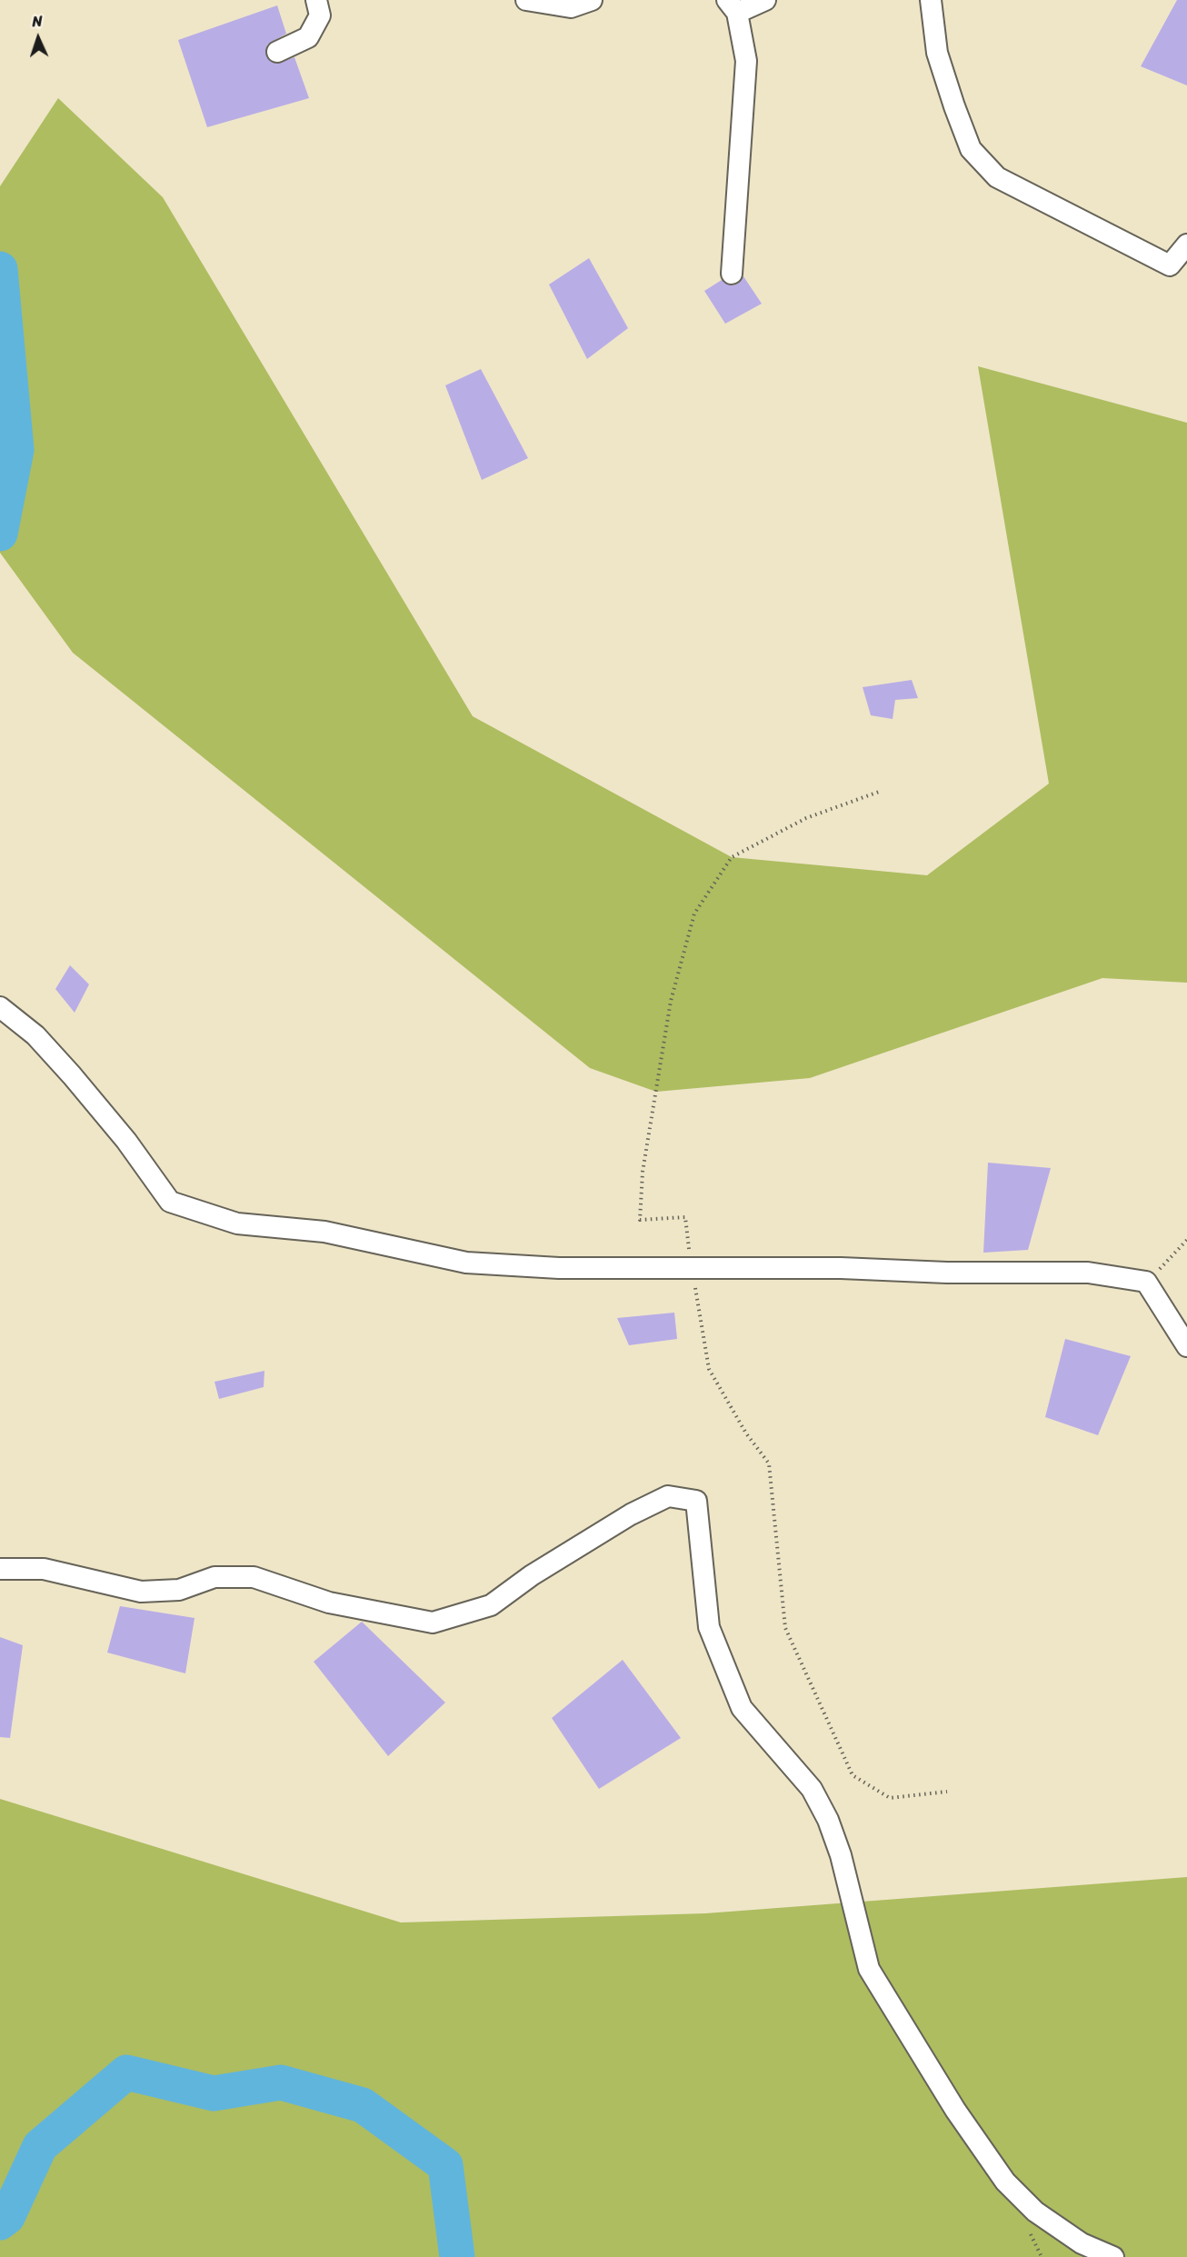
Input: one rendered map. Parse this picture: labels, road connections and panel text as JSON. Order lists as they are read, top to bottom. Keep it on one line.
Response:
{"north":"top"}
